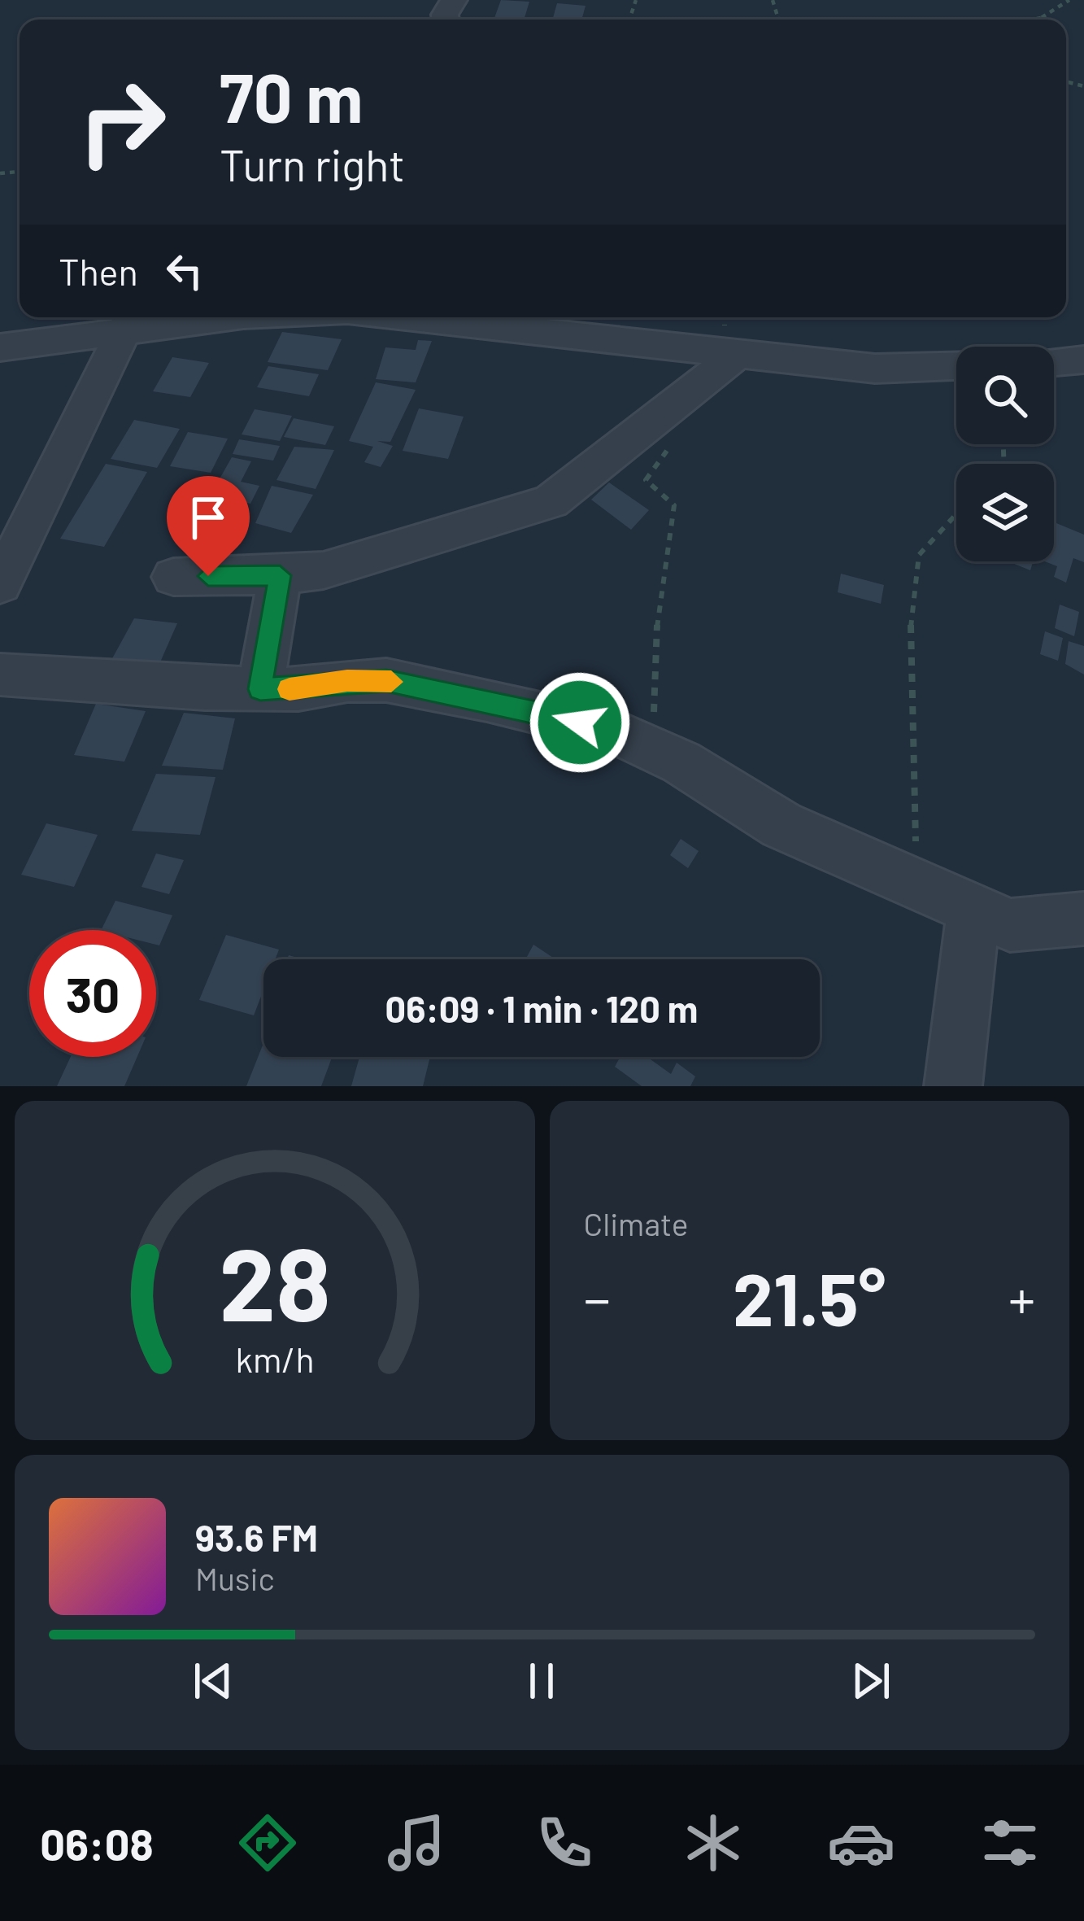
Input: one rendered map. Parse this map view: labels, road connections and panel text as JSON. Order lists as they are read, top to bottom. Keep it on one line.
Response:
{"page":{"turn":["70 m","Turn right"],"then":"Then","limit":"30","trip":"06:09 · 1 min · 120 m","tile":"Climate","heat":["−","21.5°","+"],"song":["93.6 FM","Music"],"tabs":"06:08","gauge":["28","km/h"]}}
